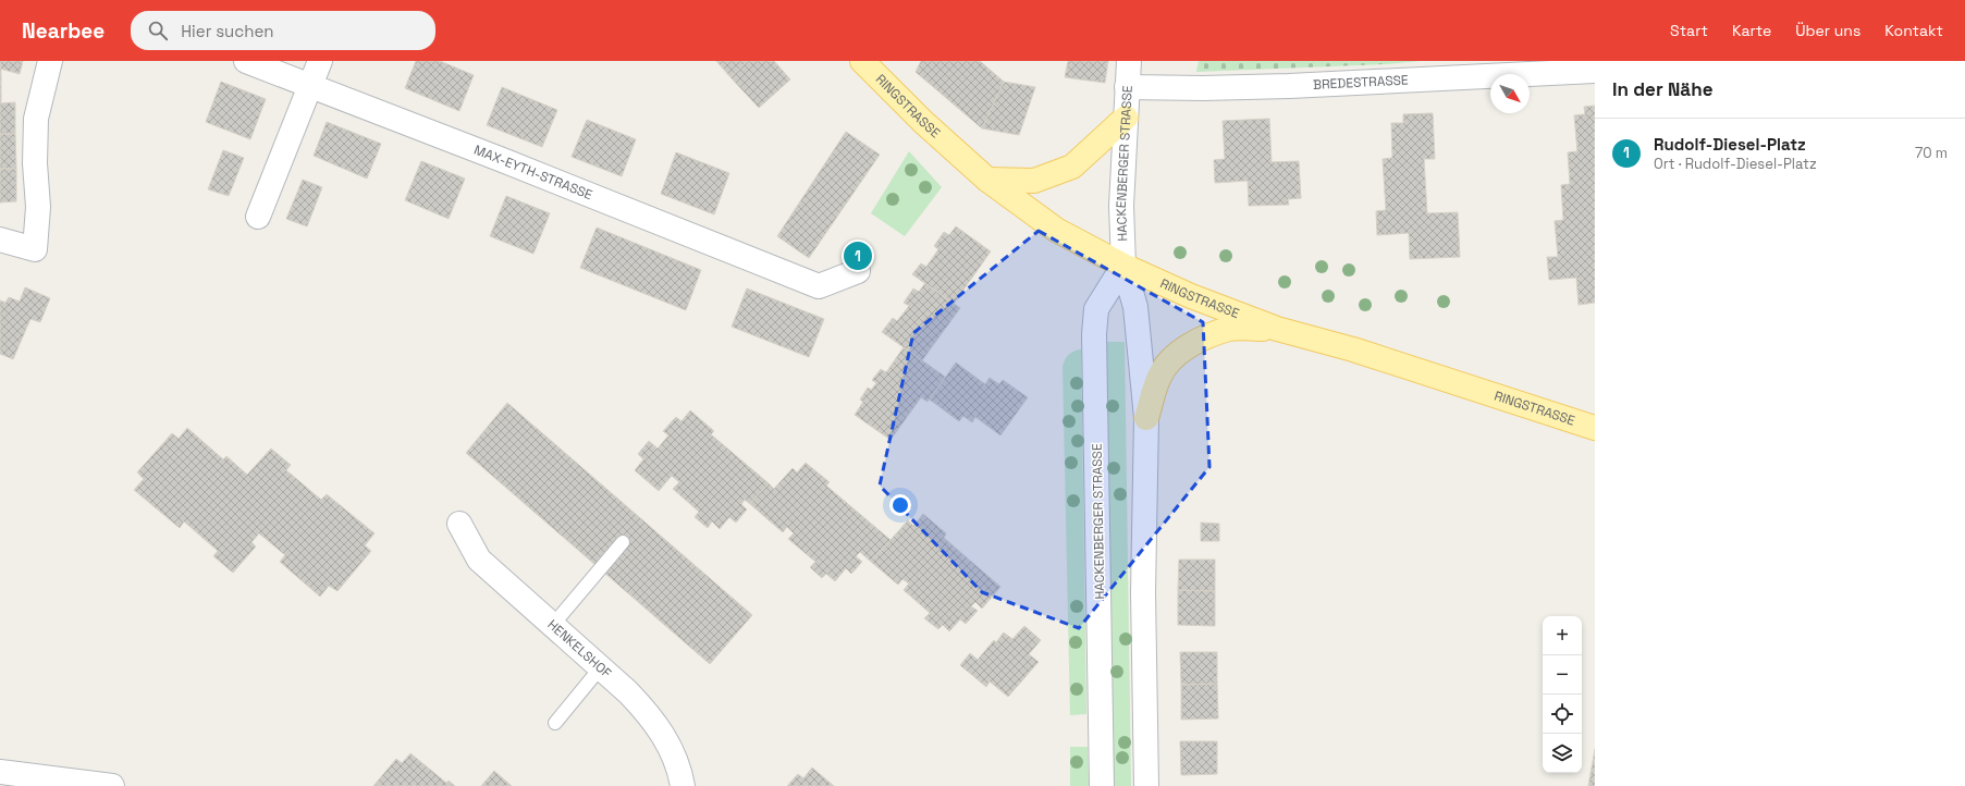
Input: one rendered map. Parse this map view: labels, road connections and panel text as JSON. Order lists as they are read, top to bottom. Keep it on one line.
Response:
{"streets":{"main road":["RINGSTRASSE"],"street":["BREDESTRASSE","HACKENBERGER STRASSE","MAX-EYTH-STRASSE","HENKELSHOF"]},"crossings":[["BREDESTRASSE","HACKENBERGER STRASSE"],["RINGSTRASSE","HACKENBERGER STRASSE"]],"north":"bottom right","page":{"header":"Nearbee","search":"Hier suchen","nav":["Start","Karte","Über uns","Kontakt"],"heading":"In der Nähe","list":[{"mark":"1","name":"Rudolf-Diesel-Platz","note":"Ort · Rudolf-Diesel-Platz","value":"70 m"}],"pins":"1","map_buttons":["+","−"]}}
